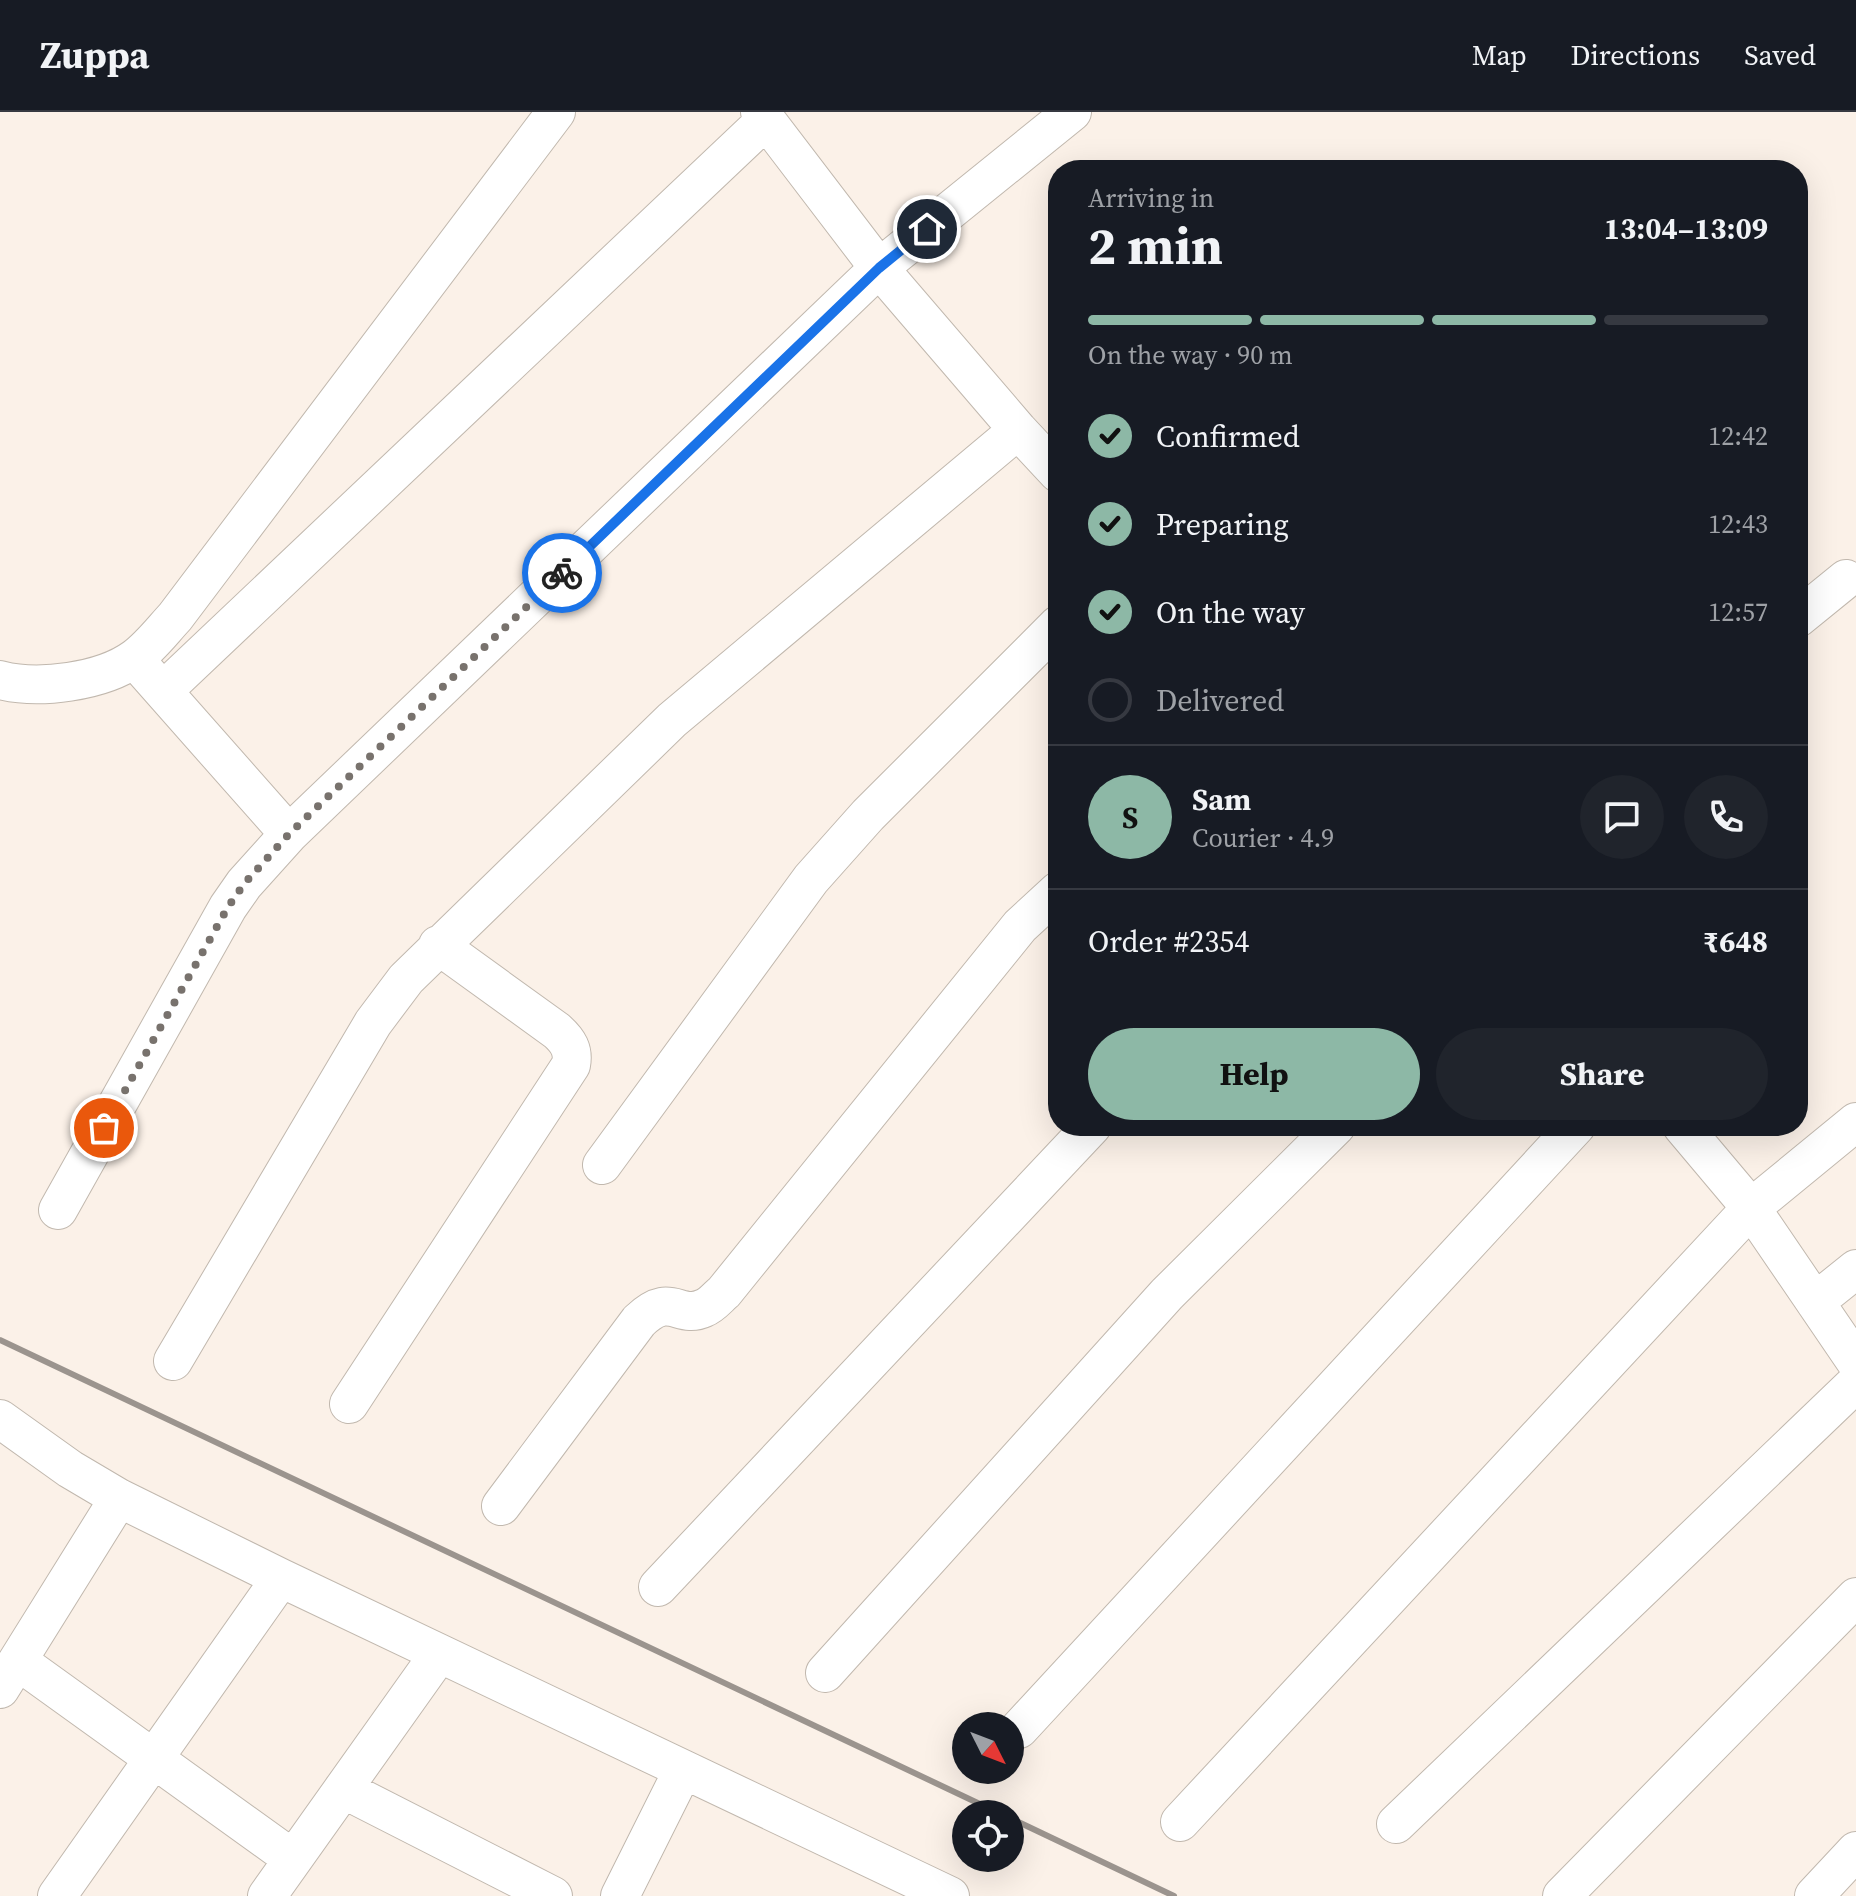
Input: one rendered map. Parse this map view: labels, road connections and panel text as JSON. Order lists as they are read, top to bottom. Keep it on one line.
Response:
{"north":"bottom right","page":{"header":"Zuppa","nav":["Map","Directions","Saved"],"heading":["2 min","Arriving in","13:04–13:09"],"panel":["Sam","Courier · 4.9","Order #2354","₹648"],"bar":"On the way · 90 m","list":[["Confirmed","12:42"],["Preparing","12:43"],["On the way","12:57"],"Delivered"],"round":"S","buttons":["Help","Share"]}}
